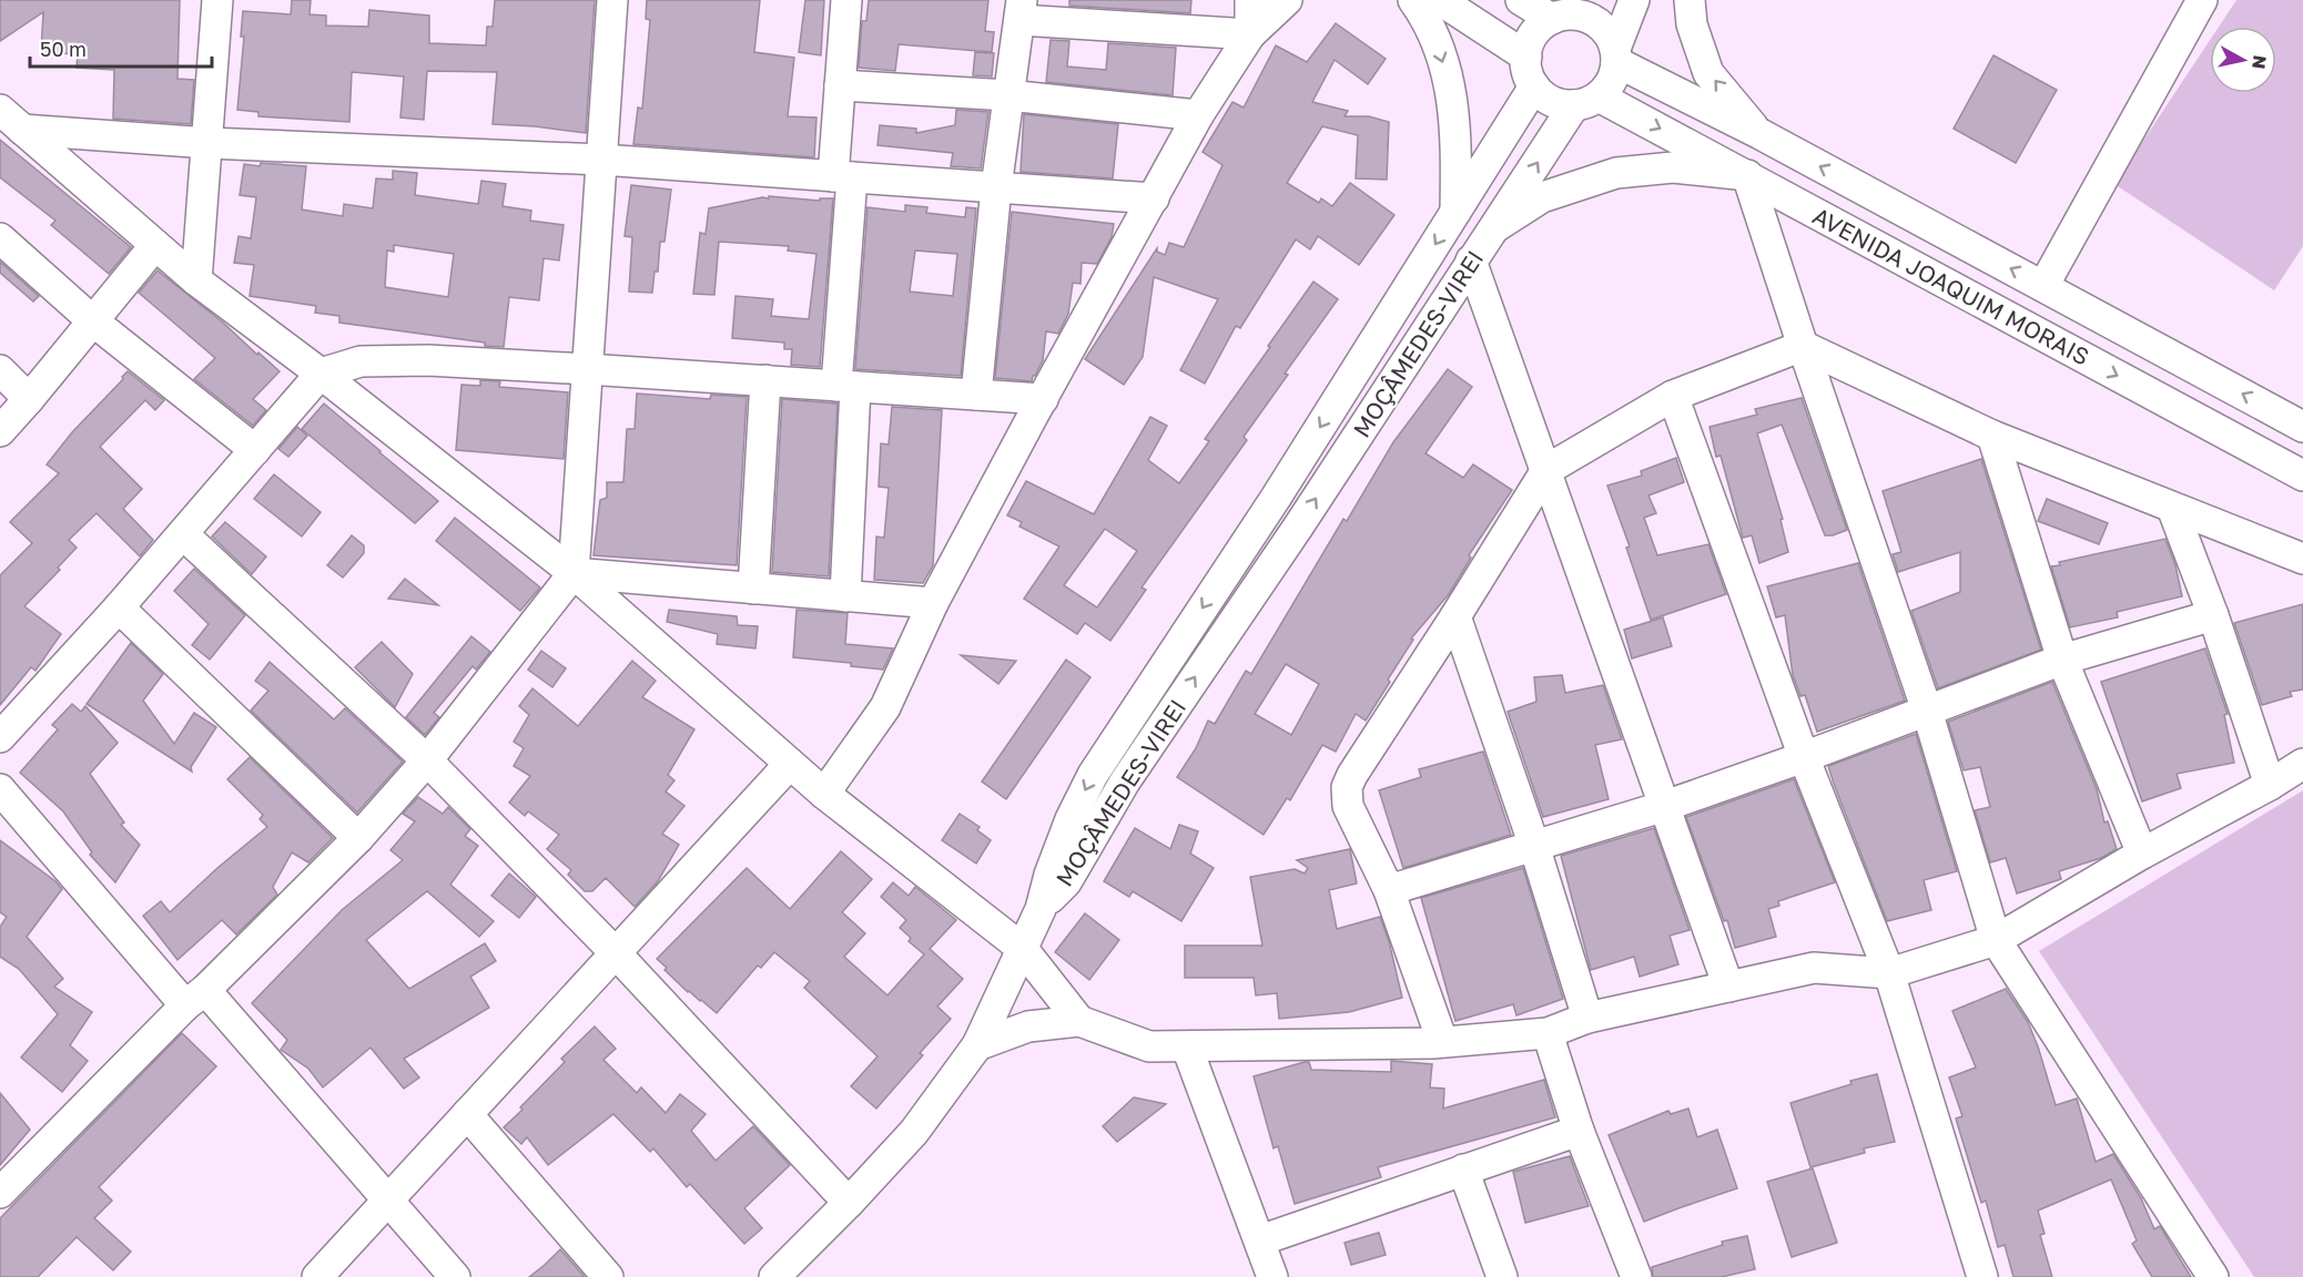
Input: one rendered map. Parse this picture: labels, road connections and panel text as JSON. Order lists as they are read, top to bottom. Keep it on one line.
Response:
{"streets":{"street":["AVENIDA JOAQUIM MORAIS","MOÇÂMEDES-VIREI"]},"crossings":[["AVENIDA JOAQUIM MORAIS","MOÇÂMEDES-VIREI"]],"scale_bar":"50 m","north":"right"}
